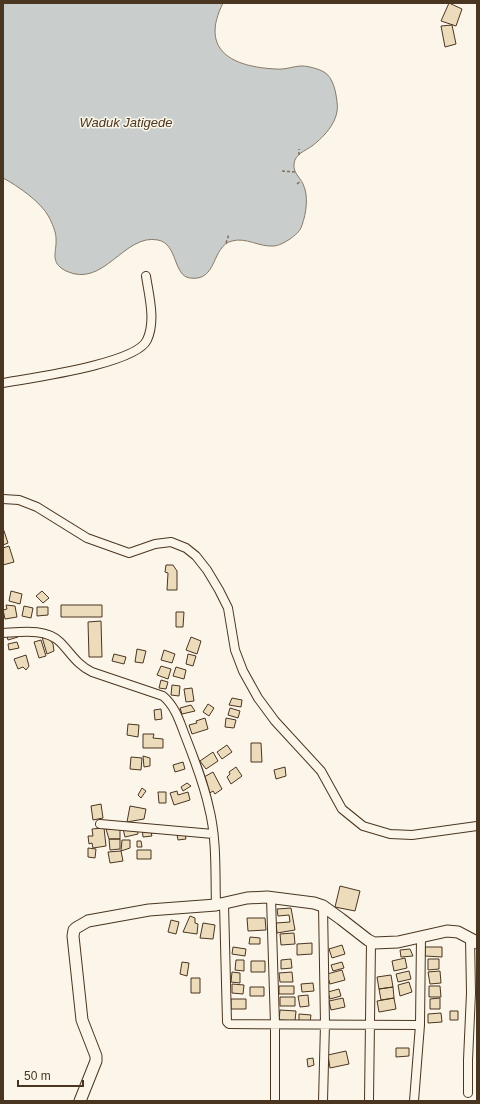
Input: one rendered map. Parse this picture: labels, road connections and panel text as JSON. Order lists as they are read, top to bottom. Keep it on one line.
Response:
{"water":["Waduk Jatigede"],"scale_bar":"50 m"}
